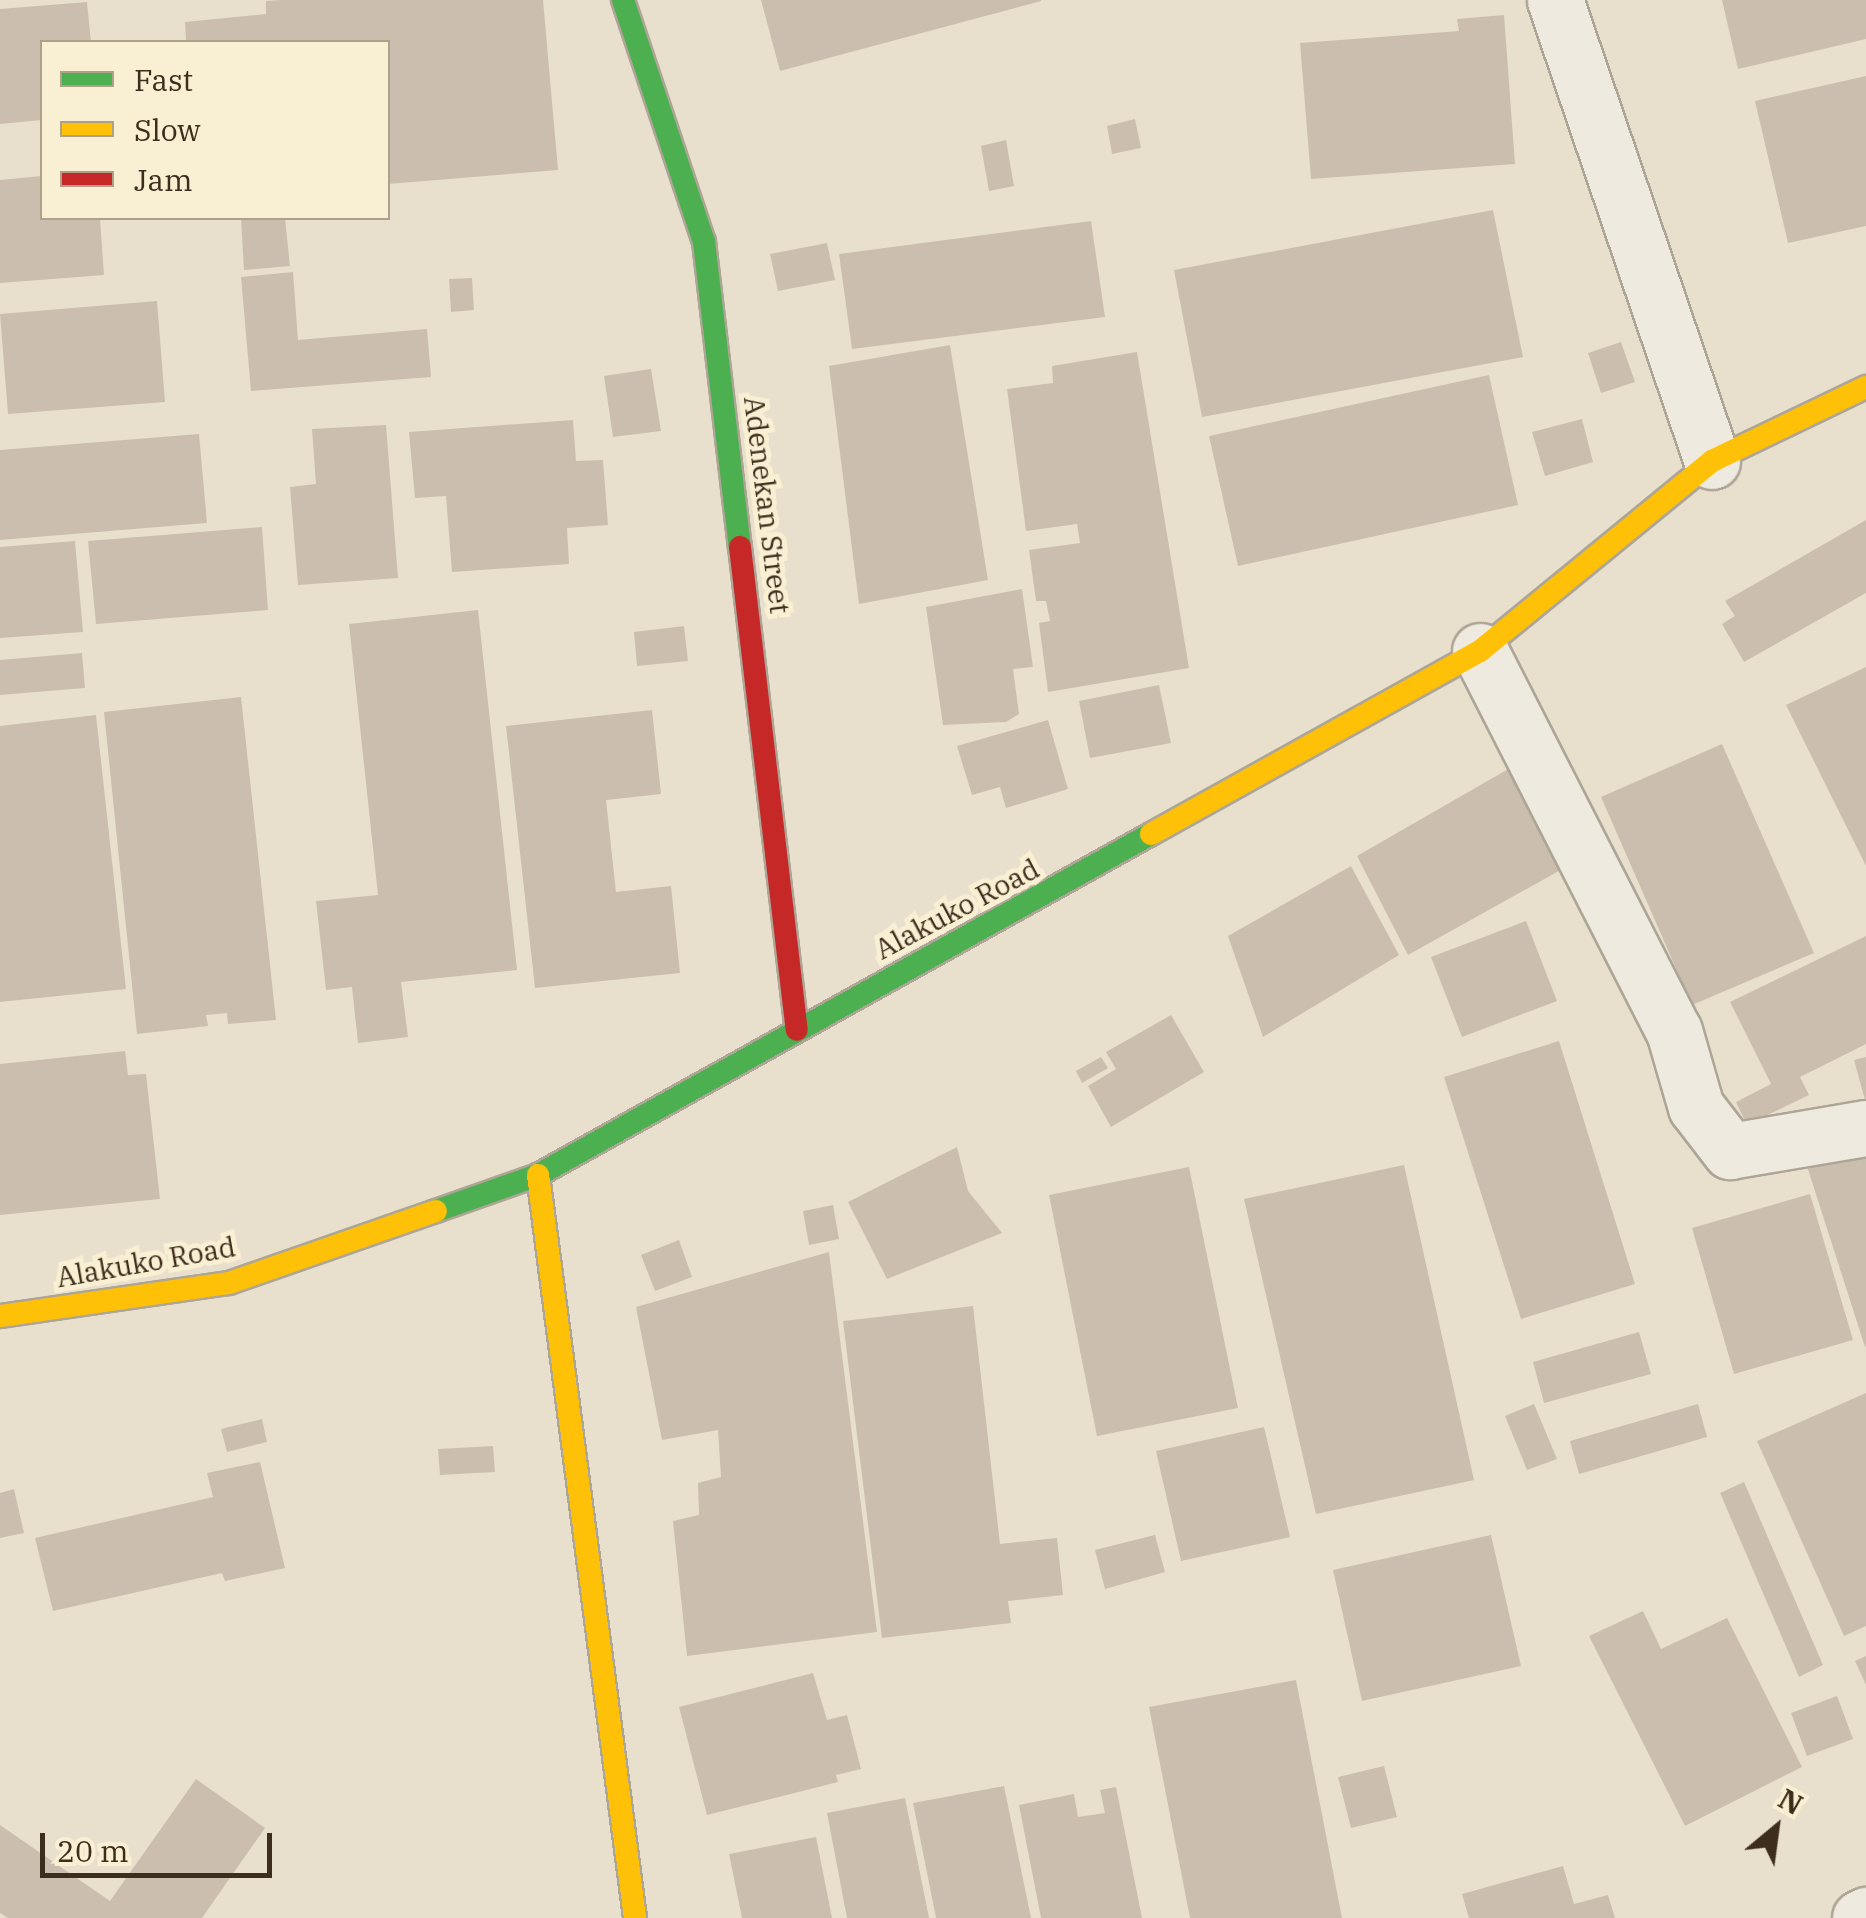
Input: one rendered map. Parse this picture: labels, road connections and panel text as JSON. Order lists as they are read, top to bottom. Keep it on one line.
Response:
{"streets":{"main road":["Adenekan Street","Alakuko Road"]},"crossings":[["Adenekan Street","Alakuko Road"]],"legend":["Fast","Slow","Jam"],"scale_bar":"20 m","north":"top right"}
